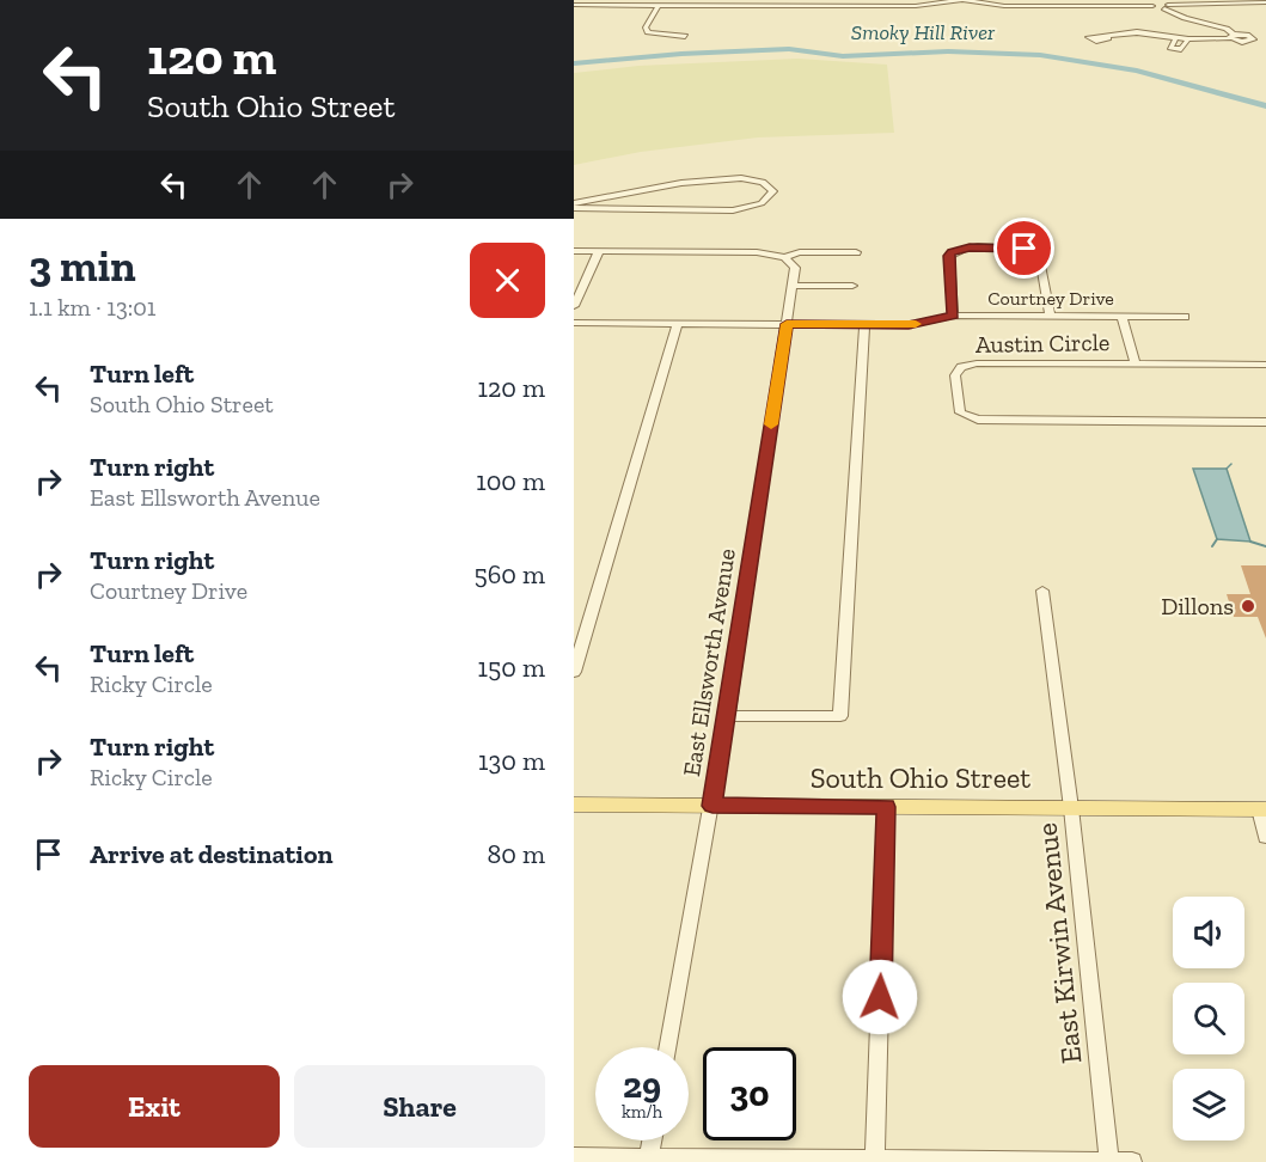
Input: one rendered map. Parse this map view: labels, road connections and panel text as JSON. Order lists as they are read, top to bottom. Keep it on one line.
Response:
{"streets":{"main road":["South Ohio Street"],"street":["Courtney Drive","Austin Circle","East Ellsworth Avenue","East Kirwin Avenue"]},"crossings":[["Courtney Drive","East Ellsworth Avenue"],["East Ellsworth Avenue","South Ohio Street"],["South Ohio Street","East Kirwin Avenue"]],"water":["Smoky Hill River"],"places":["Dillons"],"page":{"turn":["120 m","South Ohio Street"],"heading":["3 min","1.1 km · 13:01"],"list":[{"name":"Turn left","note":"South Ohio Street","value":"120 m"},{"name":"Turn right","note":"East Ellsworth Avenue","value":"100 m"},{"name":"Turn right","note":"Courtney Drive","value":"560 m"},{"name":"Turn left","note":"Ricky Circle","value":"150 m"},{"name":"Turn right","note":"Ricky Circle","value":"130 m"},{"name":"Arrive at destination","value":"80 m"}],"speed":"29 km/h","limit":"30","buttons":["Exit","Share"]}}
